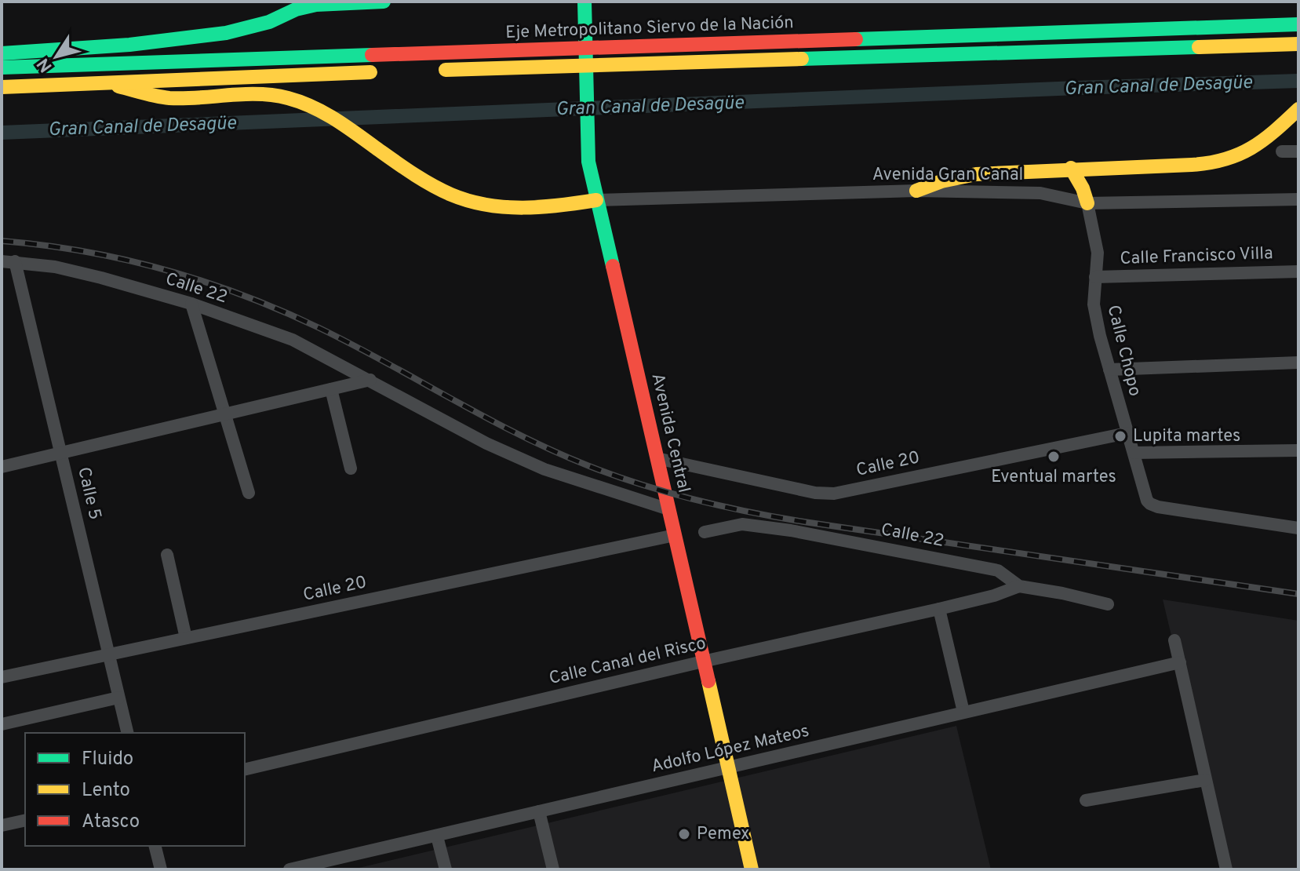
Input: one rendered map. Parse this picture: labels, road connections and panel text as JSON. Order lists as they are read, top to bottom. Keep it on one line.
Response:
{"streets":{"main road":["Eje Metropolitano Siervo de la Nación","Avenida Central"],"street":["Avenida Gran Canal","Calle Francisco Villa","Calle 22","Calle Chopo","Calle 20","Calle 5","Calle Canal del Risco","Adolfo López Mateos"]},"crossings":[["Avenida Gran Canal","Calle Chopo"],["Avenida Gran Canal","Avenida Central"],["Calle Francisco Villa","Calle Chopo"],["Calle 22","Avenida Central"],["Calle 22","Calle 5"],["Calle 22","Calle Canal del Risco"],["Calle Chopo","Calle 20"],["Avenida Central","Calle 20"],["Avenida Central","Calle Canal del Risco"],["Avenida Central","Adolfo López Mateos"],["Calle 20","Calle 5"]],"water":["Gran Canal de Desagüe"],"places":["Lupita martes","Eventual martes","Pemex"],"legend":["Fluido","Lento","Atasco"],"north":"bottom left"}
